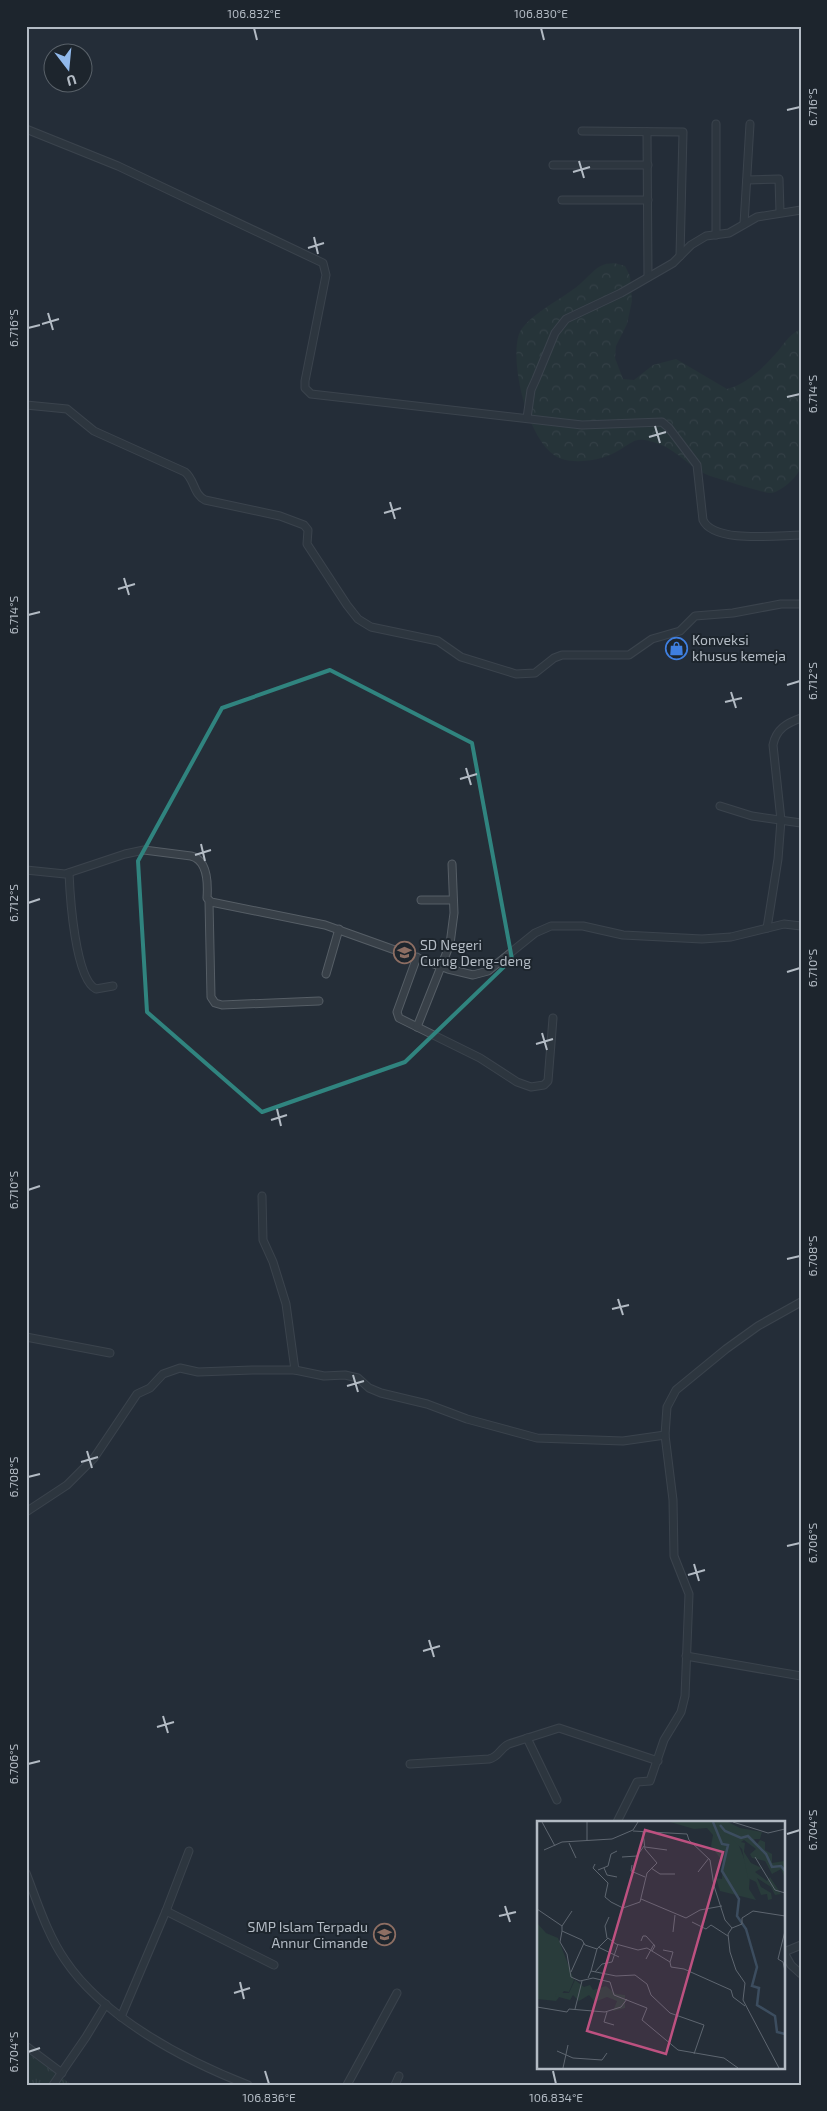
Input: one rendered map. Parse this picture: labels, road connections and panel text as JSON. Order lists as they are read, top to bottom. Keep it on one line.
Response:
{"places":{"shop":["Konveksi khusus kemeja"],"school or university":["SD Negeri Curug Deng-deng","SMP Islam Terpadu Annur Cimande"]},"north":"bottom","coordinates":["106.832°E","106.830°E","6.716°S","6.714°S","6.712°S","6.710°S","6.708°S","6.706°S","6.704°S","106.836°E","106.834°E"]}
